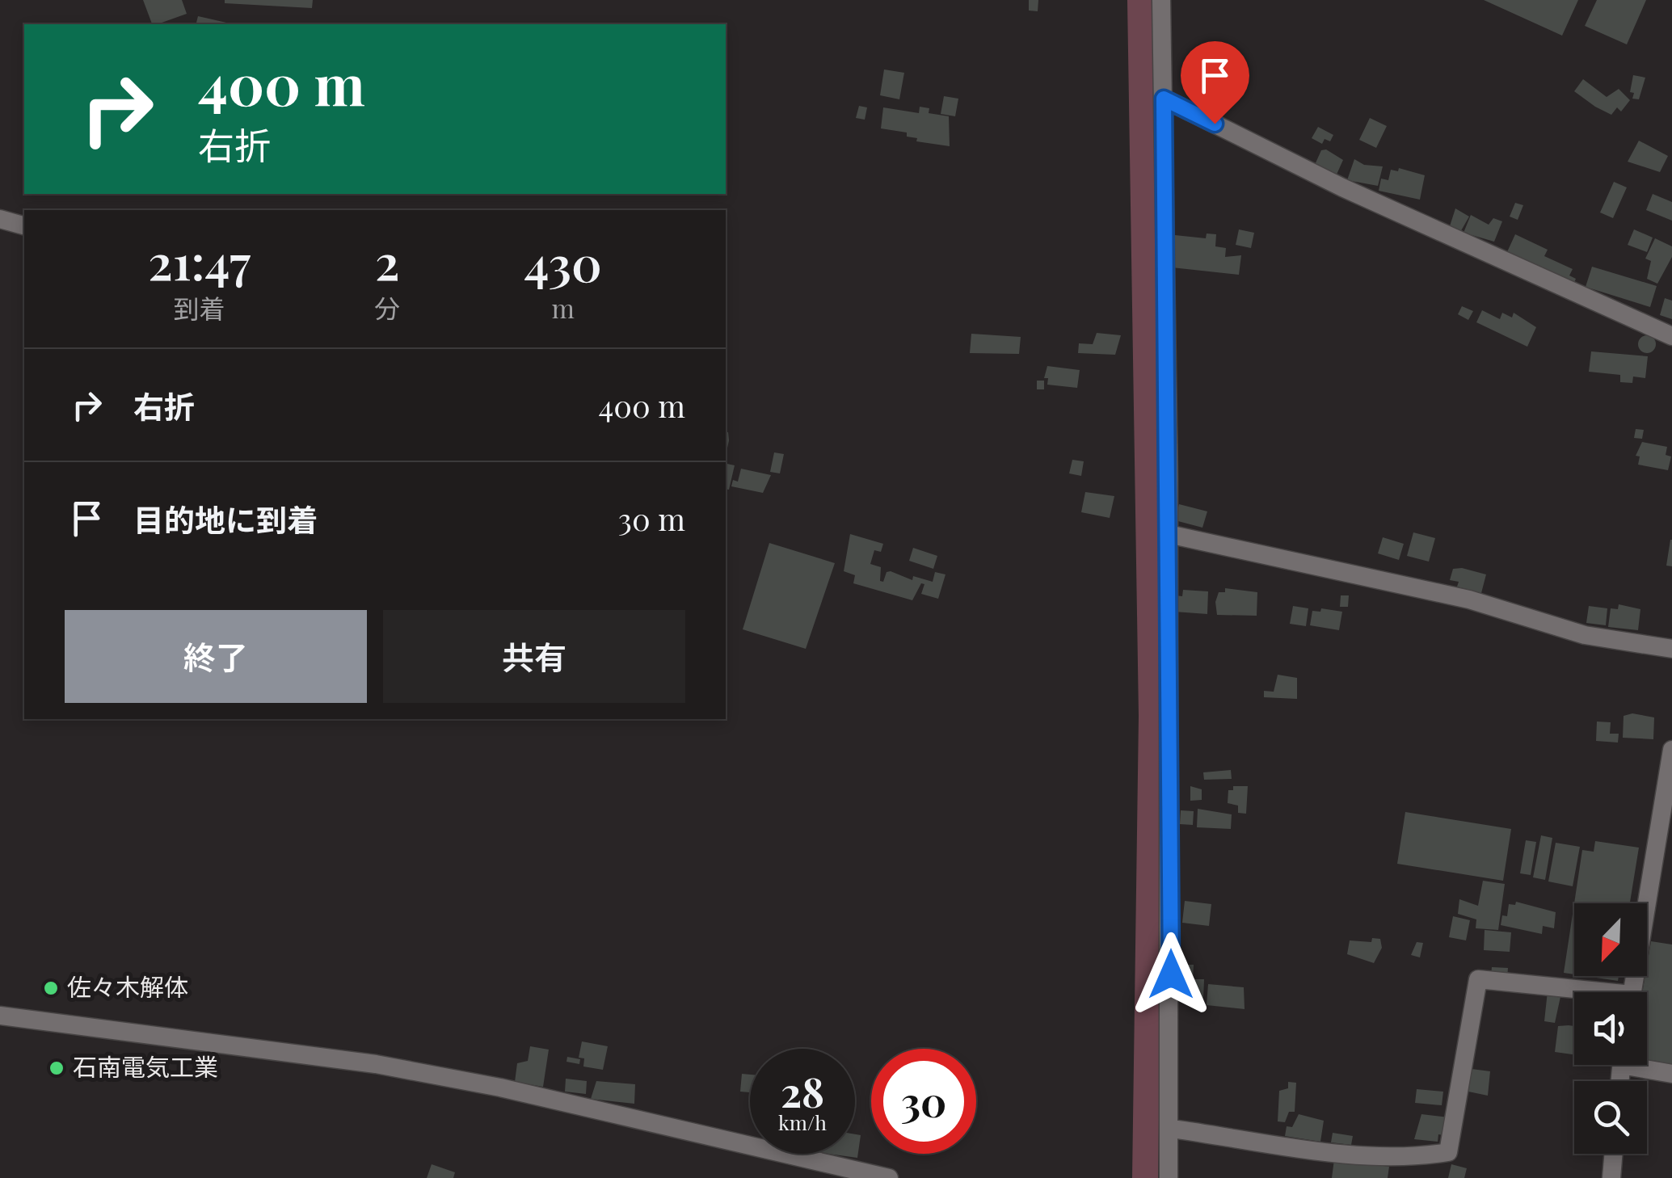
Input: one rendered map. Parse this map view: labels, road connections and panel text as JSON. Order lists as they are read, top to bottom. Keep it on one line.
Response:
{"places":["佐々木解体","石南電気工業"],"north":"bottom left","page":{"turn":["400 m","右折"],"eta":["21:47","到着","2","分","430","m"],"list":[{"name":"右折","value":"400 m"},{"name":"目的地に到着","value":"30 m"}],"buttons":["終了","共有"],"speed":"28 km/h","limit":"30"}}
